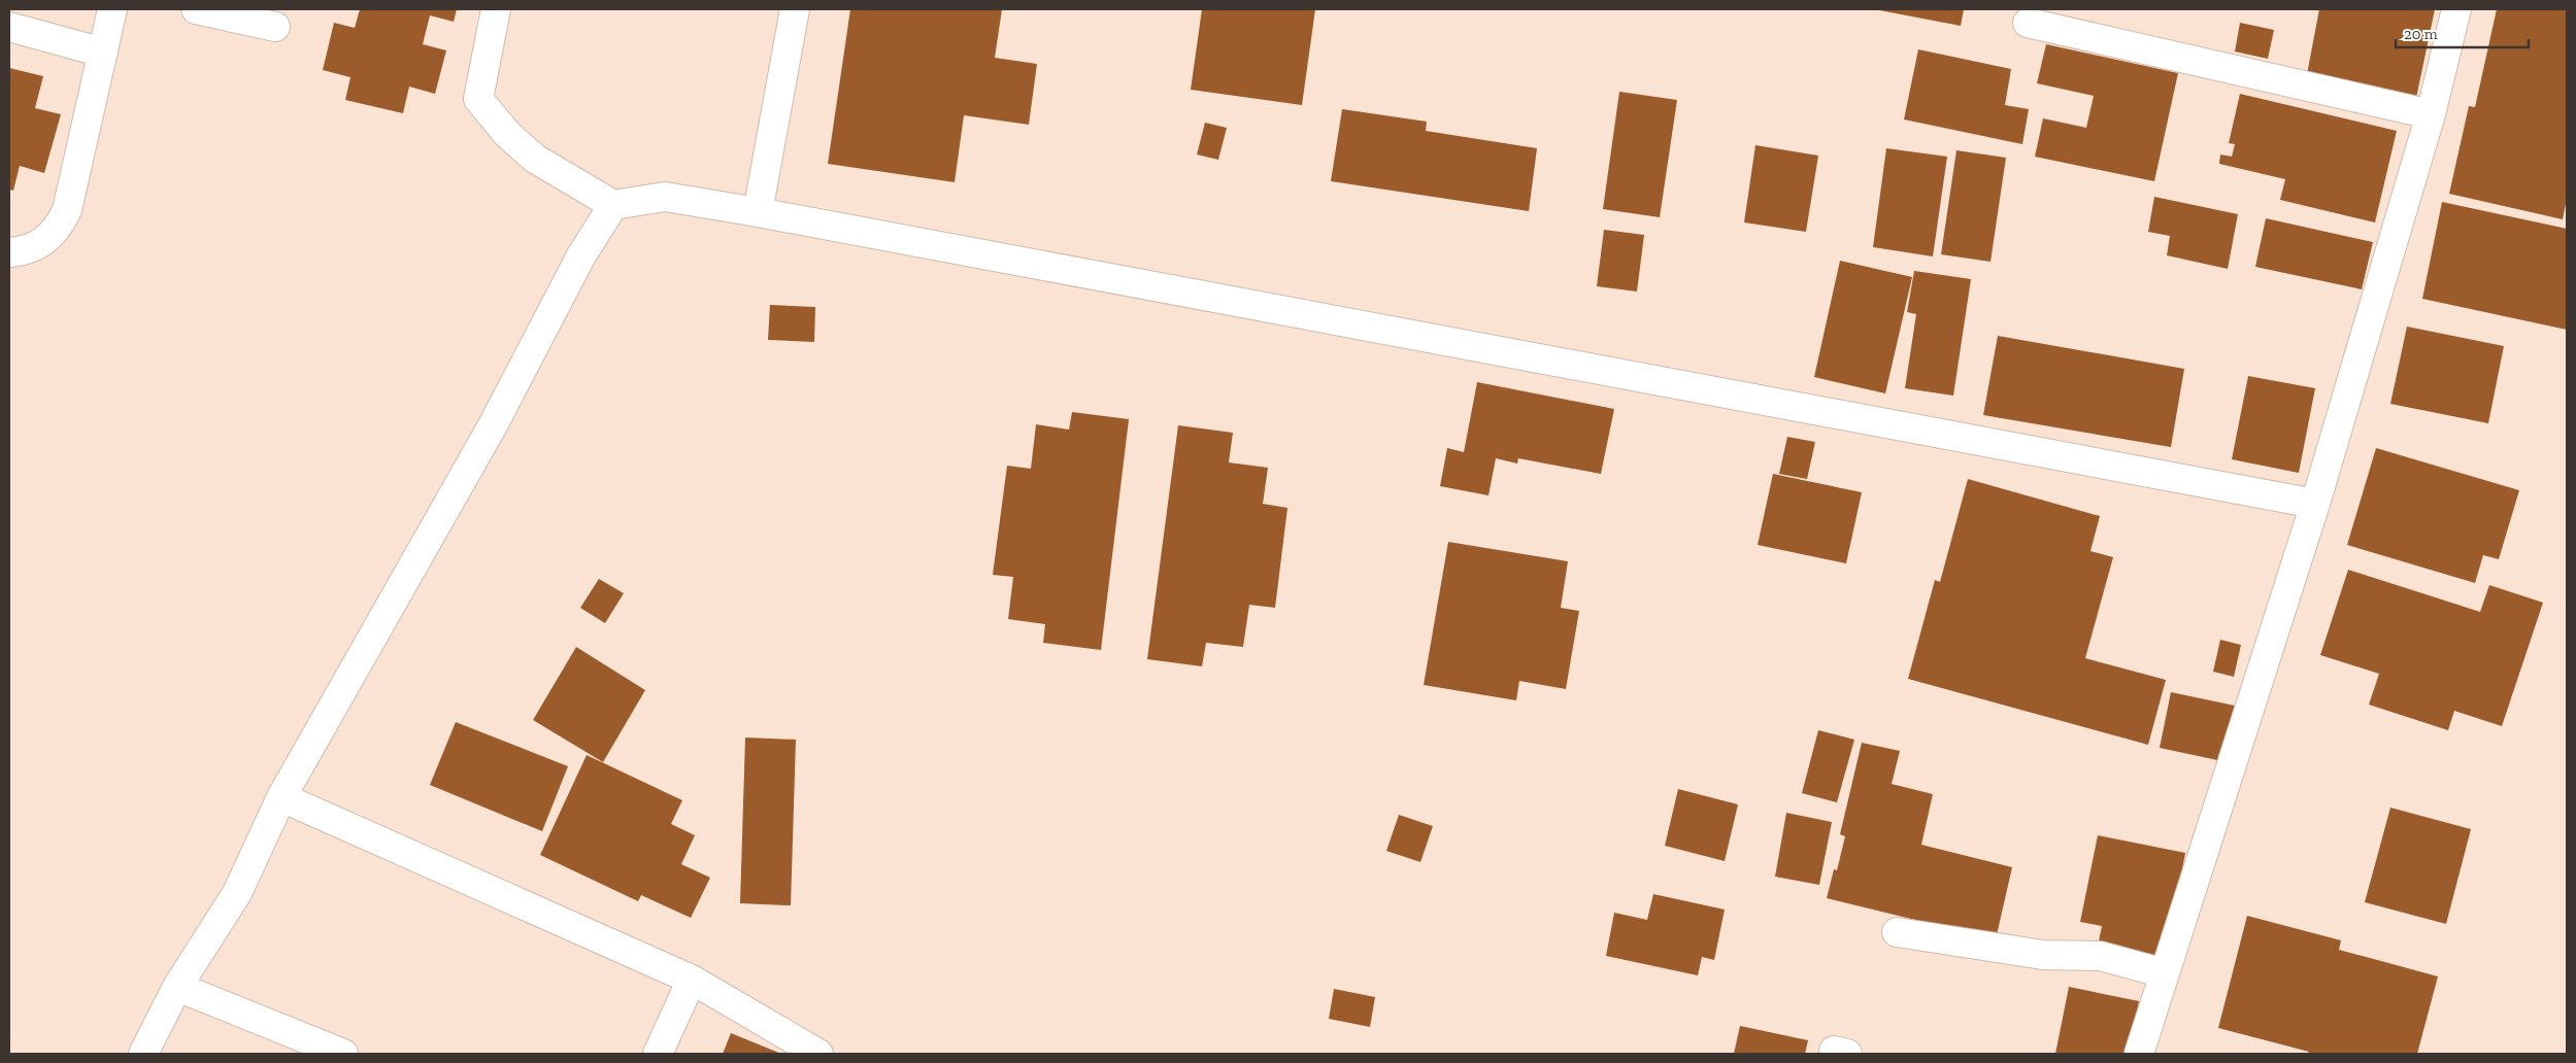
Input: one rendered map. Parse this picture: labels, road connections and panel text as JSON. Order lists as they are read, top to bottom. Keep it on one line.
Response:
{"scale_bar":"20 m"}
